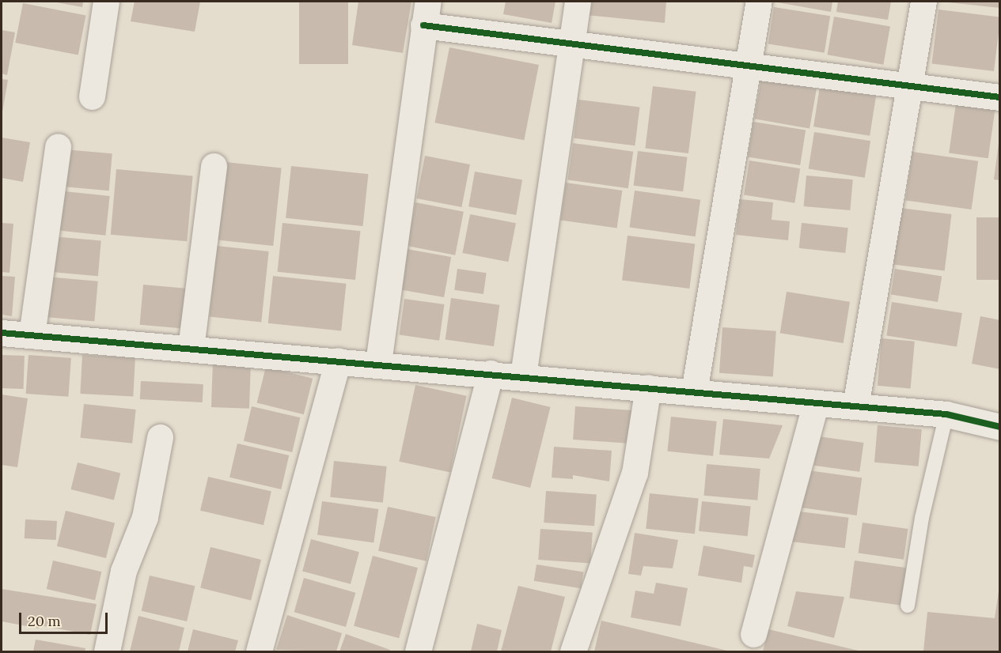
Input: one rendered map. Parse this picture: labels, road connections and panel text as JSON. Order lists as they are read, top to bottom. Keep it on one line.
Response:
{"scale_bar":"20 m"}
